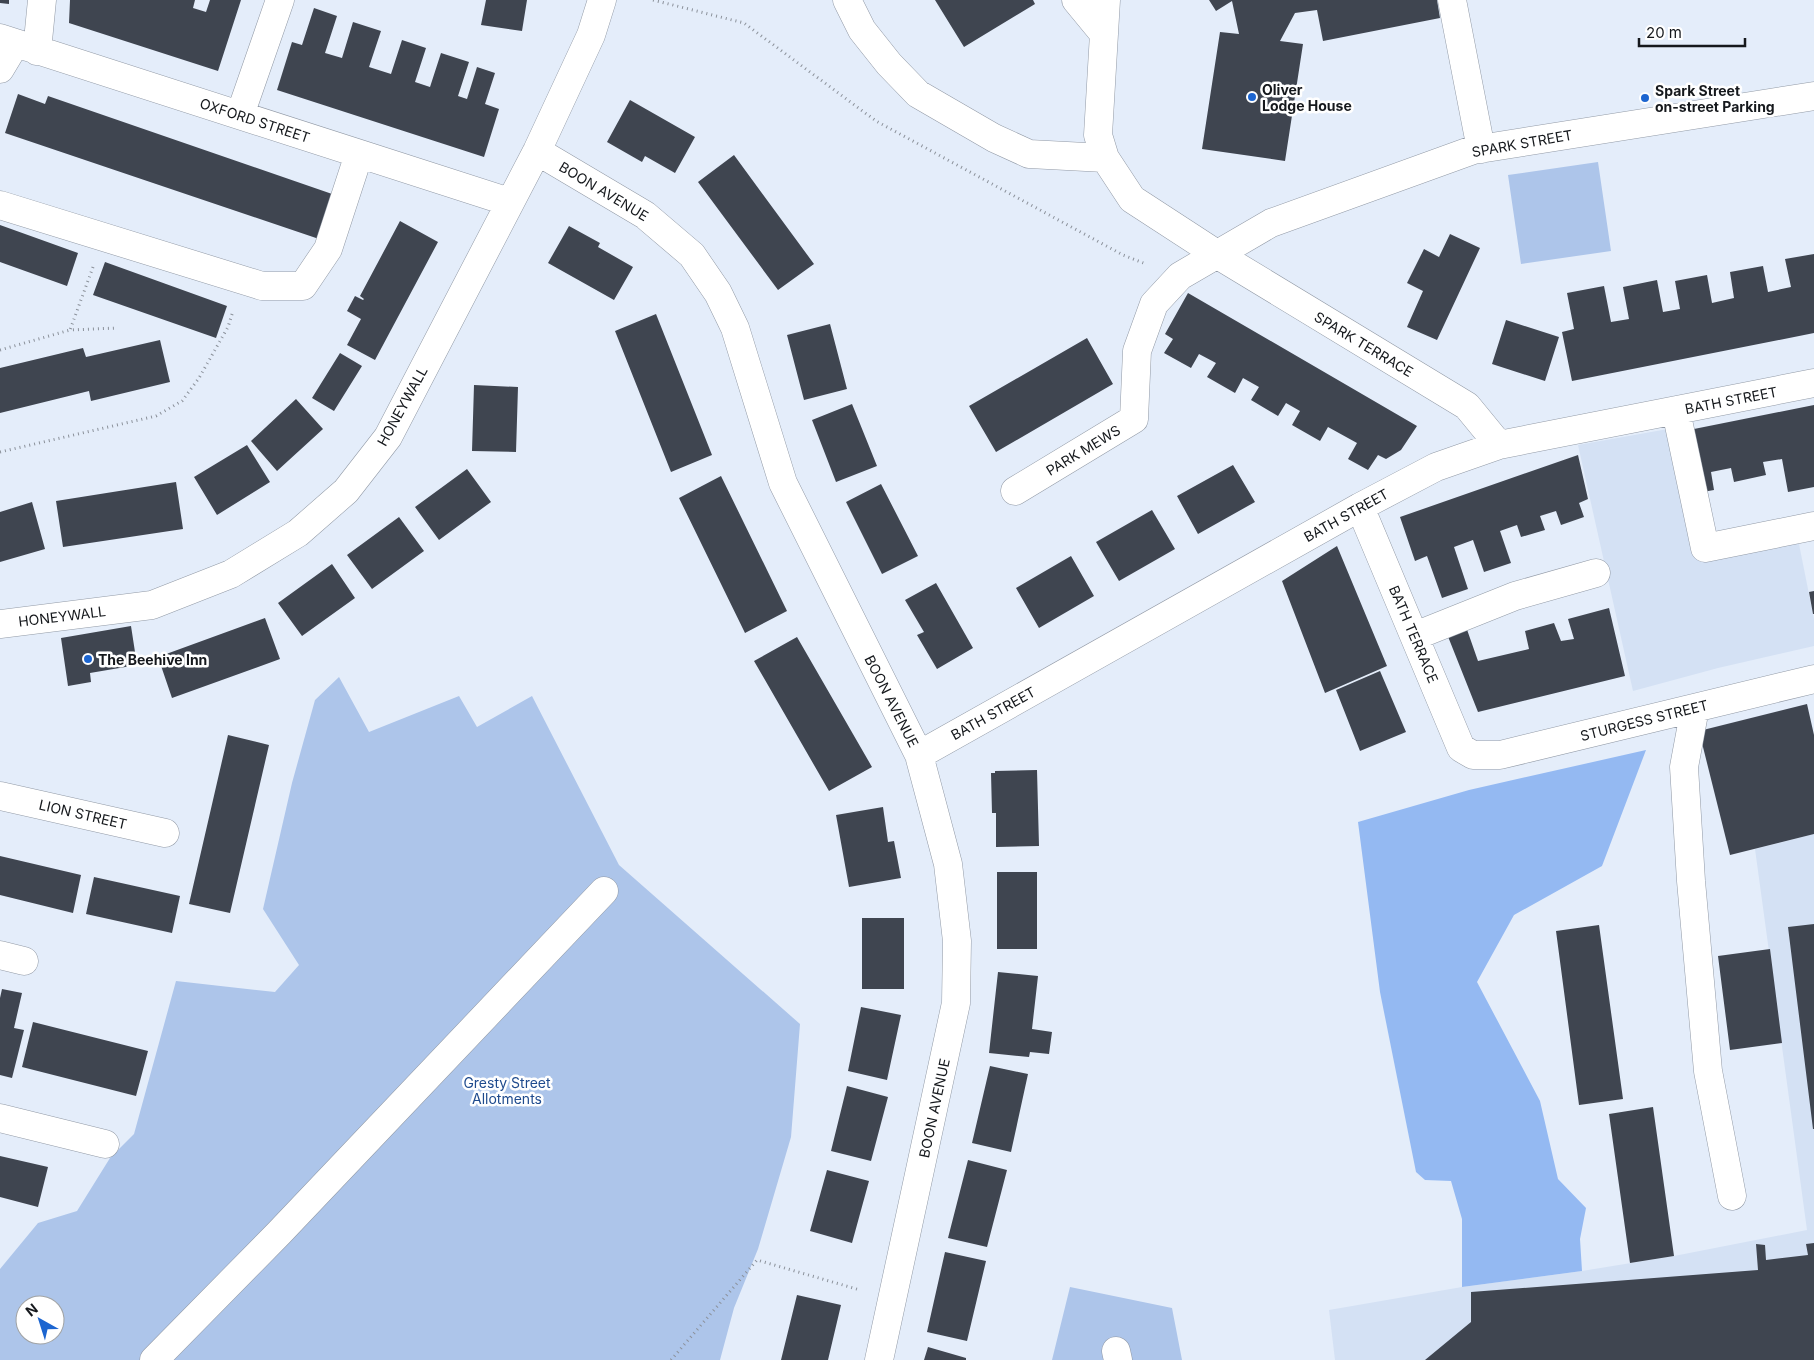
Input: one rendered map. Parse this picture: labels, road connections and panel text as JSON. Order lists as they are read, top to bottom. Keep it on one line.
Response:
{"streets":{"street":["OXFORD STREET","SPARK STREET","BOON AVENUE","SPARK TERRACE","BATH STREET","HONEYWALL","PARK MEWS","BATH TERRACE","STURGESS STREET","LION STREET"]},"crossings":[["OXFORD STREET","HONEYWALL"],["SPARK STREET","SPARK TERRACE"],["SPARK STREET","PARK MEWS"],["BOON AVENUE","BATH STREET"],["BOON AVENUE","HONEYWALL"],["SPARK TERRACE","BATH STREET"],["SPARK TERRACE","PARK MEWS"],["BATH STREET","BATH TERRACE"],["BATH TERRACE","STURGESS STREET"]],"parks":["Gresty Street Allotments"],"places":["Oliver Lodge House","Spark Street on-street Parking","The Beehive Inn"],"scale_bar":"20 m","north":"top left"}
